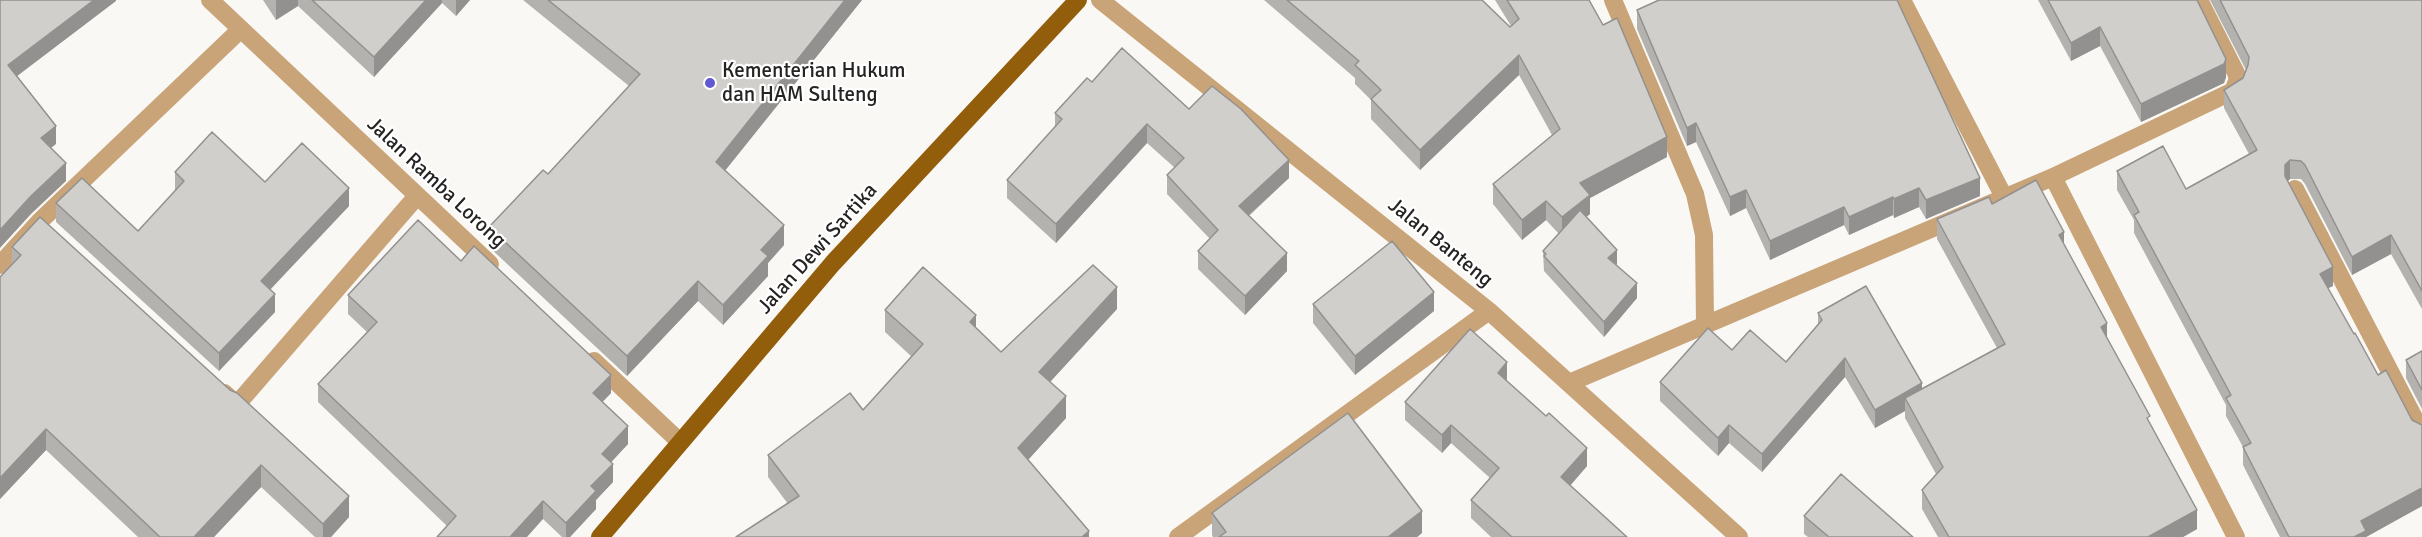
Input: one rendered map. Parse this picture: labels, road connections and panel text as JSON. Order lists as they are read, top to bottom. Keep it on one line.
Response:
{"streets":{"main road":["Jalan Dewi Sartika"],"street":["Jalan Ramba Lorong","Jalan Banteng"]},"places":["Kementerian Hukum dan HAM Sulteng"]}
